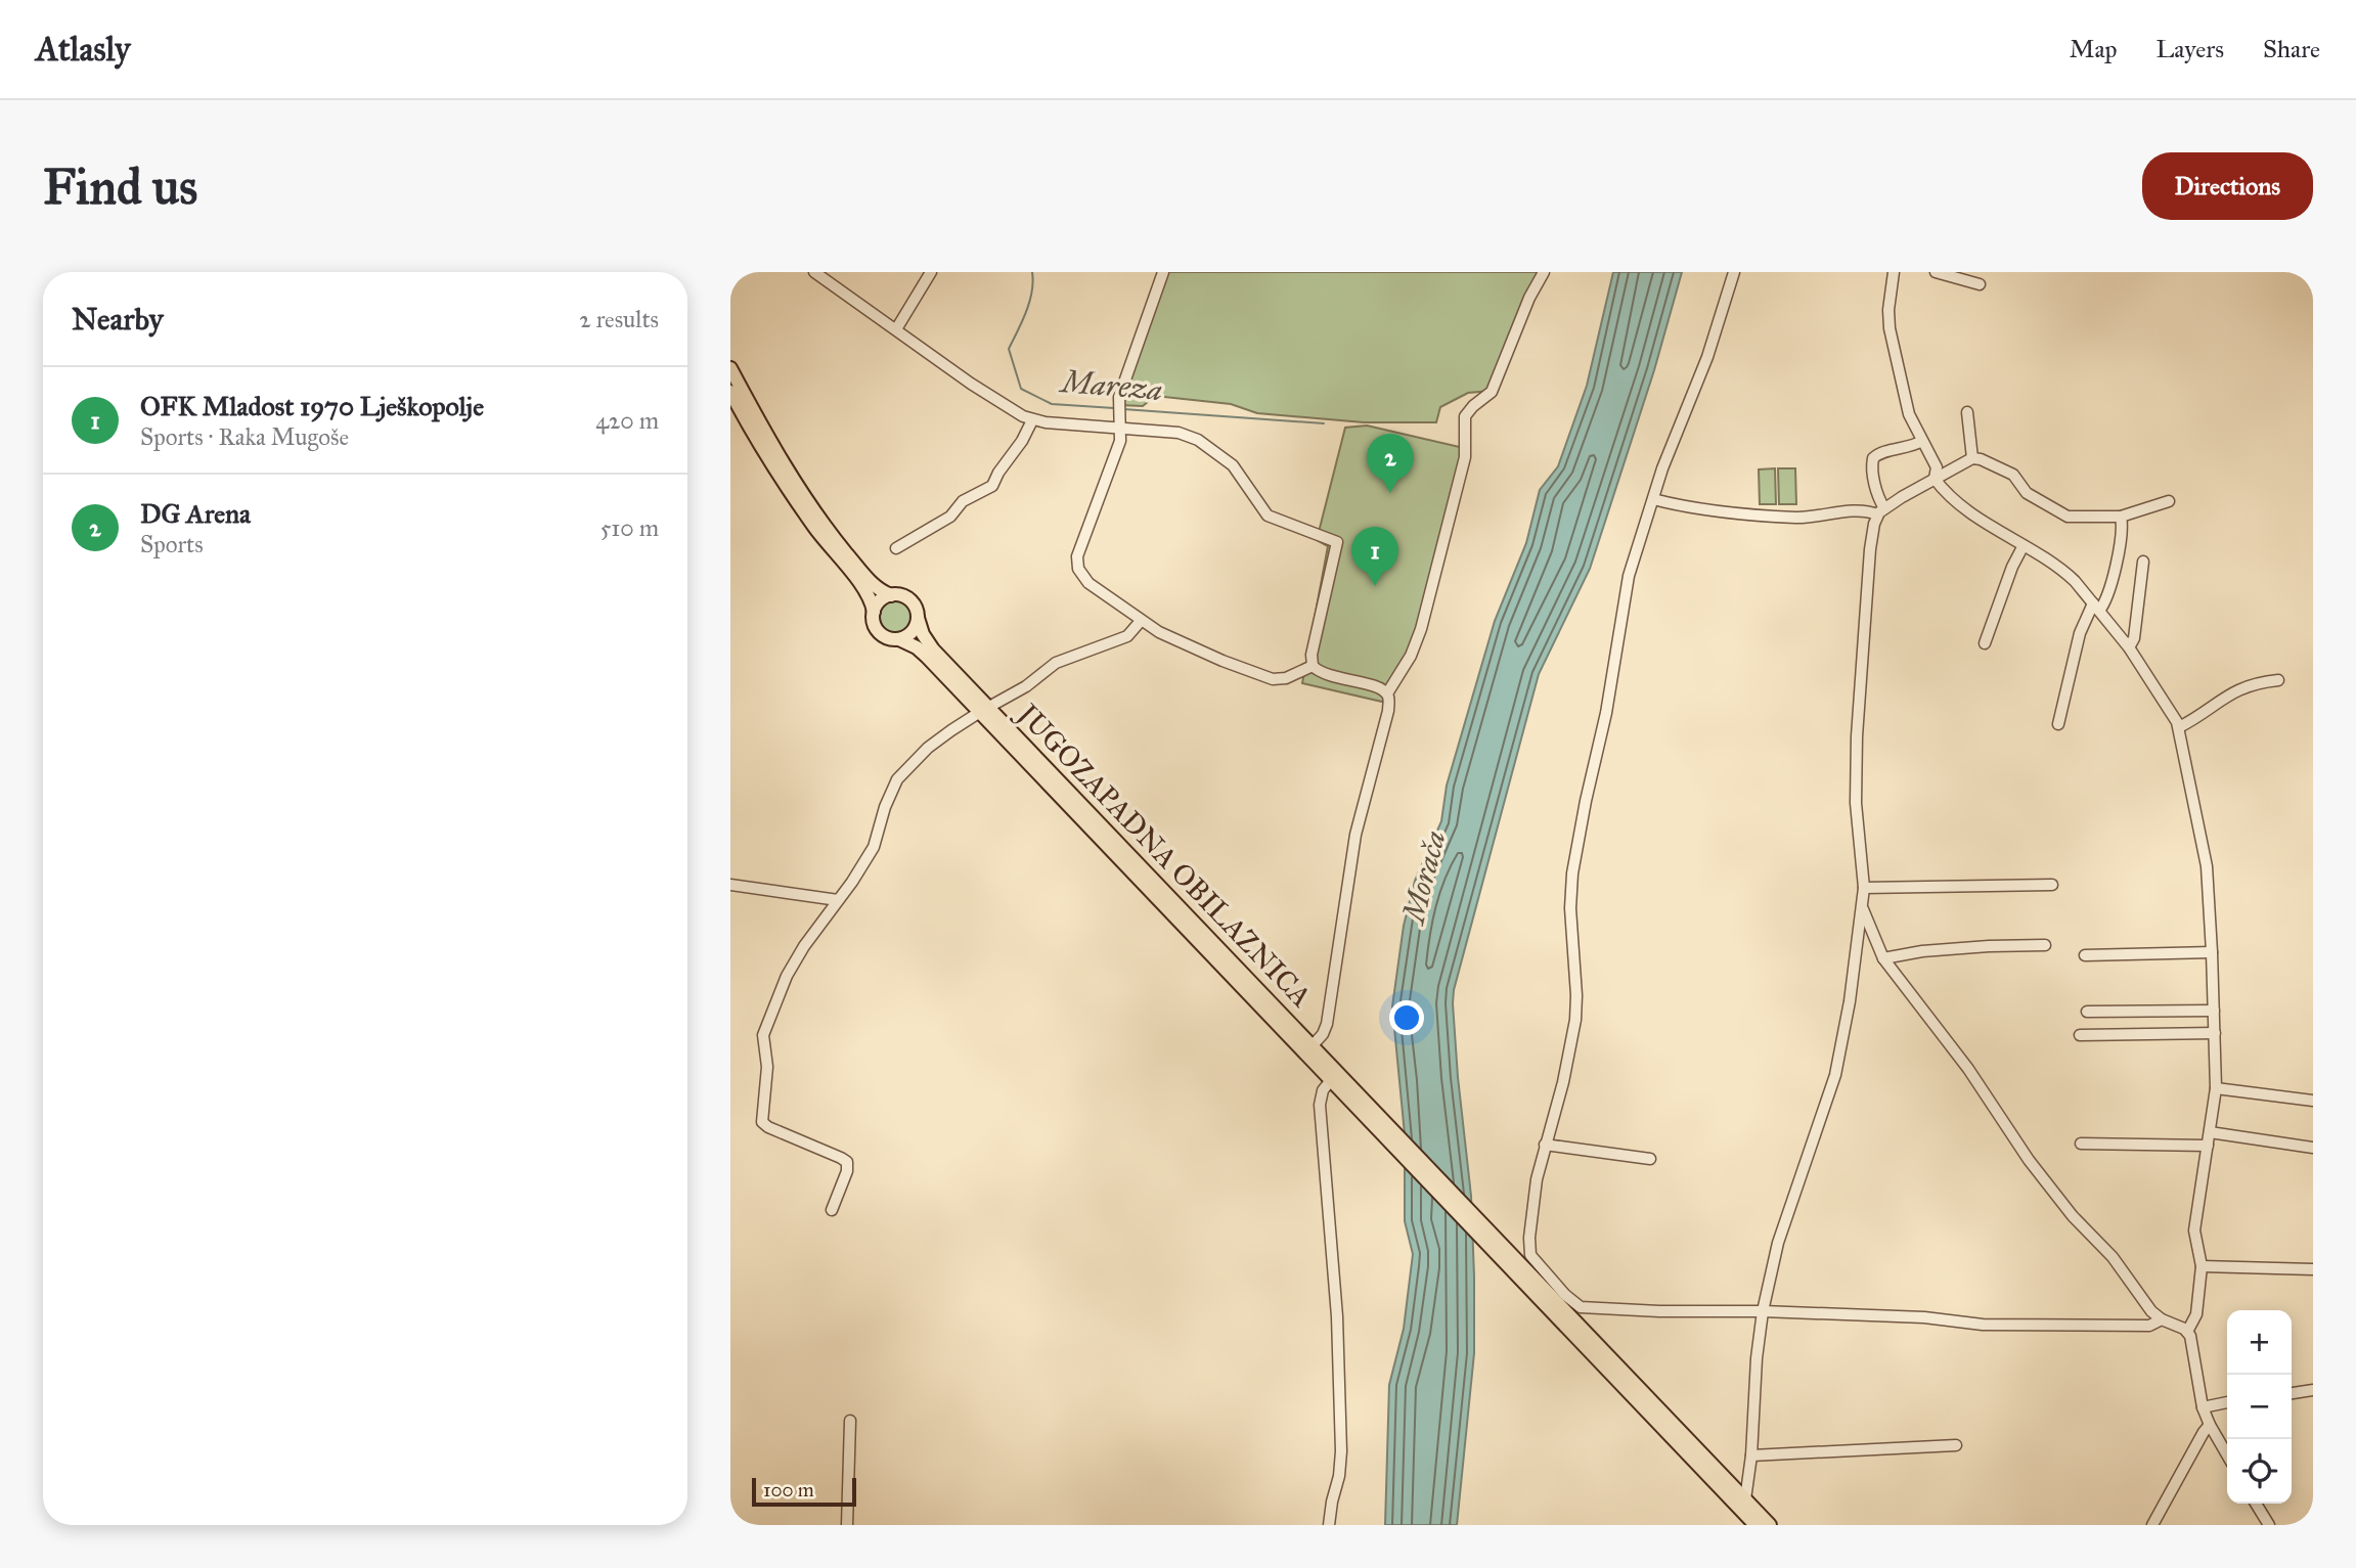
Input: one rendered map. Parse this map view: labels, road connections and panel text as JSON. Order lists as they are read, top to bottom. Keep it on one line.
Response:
{"streets":{"main road":["JUGOZAPADNA OBILAZNICA"]},"water":["Mareza","Morača"],"scale_bar":"100 m","page":{"header":"Atlasly","nav":["Map","Layers","Share"],"buttons":"Directions","title":"Find us","heading":["Nearby","2 results"],"list":[{"mark":"1","name":"OFK Mladost 1970 Lješkopolje","note":"Sports · Raka Mugoše","value":"420 m"},{"mark":"2","name":"DG Arena","note":"Sports","value":"510 m"}],"pins":["2","1"],"map_buttons":["+","−"],"scale":"100 m"}}
